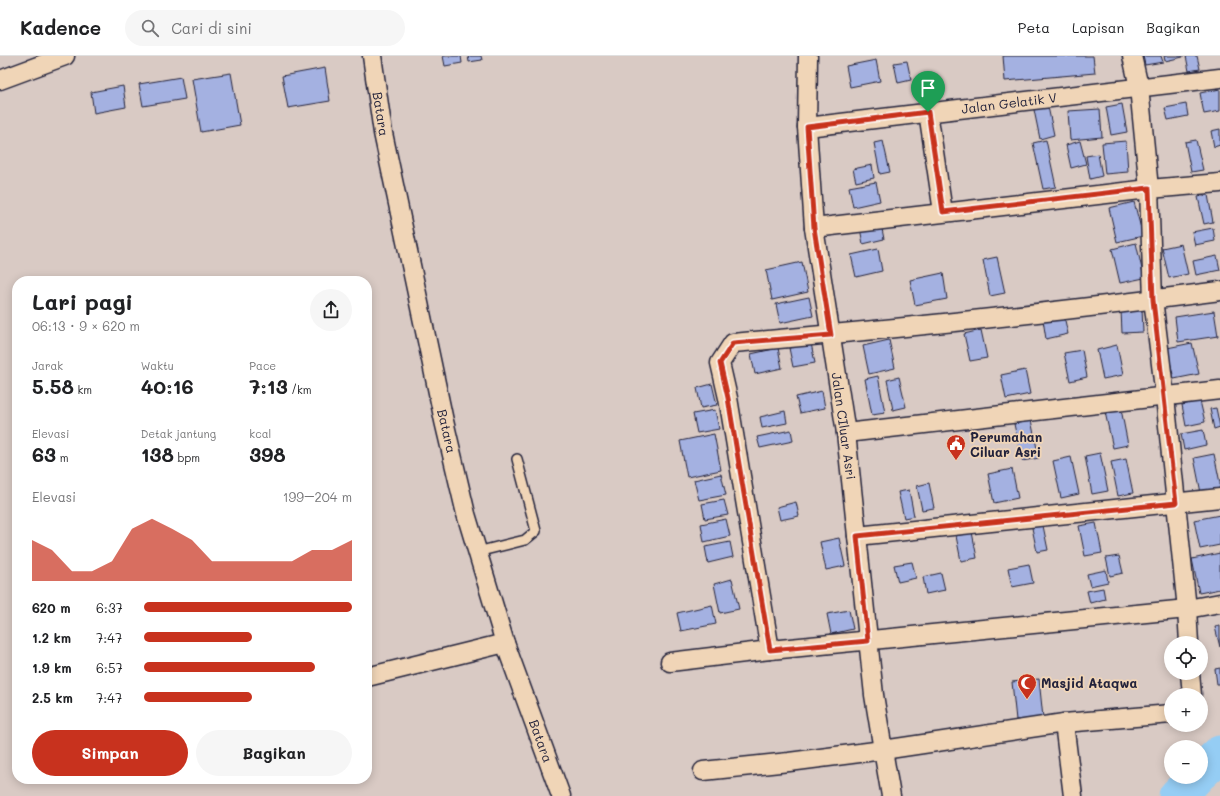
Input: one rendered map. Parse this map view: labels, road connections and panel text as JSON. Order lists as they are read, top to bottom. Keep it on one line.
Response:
{"streets":{"street":["Jalan Gelatik V","Batara","Jalan CIluar Asri"]},"crossings":[["Jalan Gelatik V","Jalan CIluar Asri"]],"places":{"public building":["Perumahan Ciluar Asri"],"mosque":["Masjid Ataqwa"]},"page":{"header":"Kadence","search":"Cari di sini","nav":["Peta","Lapisan","Bagikan"],"heading":["Lari pagi","06:13 · 9 × 620 m"],"stats":[["Jarak","5.58 km"],["Waktu","40:16"],["Pace","7:13 /km"],["Elevasi","63 m"],["Detak jantung","138 bpm"],["kcal","398"]],"chart":["Elevasi","199–204 m"],"list":[{"name":"620 m","note":"6:37"},{"name":"1.2 km","note":"7:47"},{"name":"1.9 km","note":"6:57"},{"name":"2.5 km","note":"7:47"}],"map_buttons":["+","−"],"buttons":["Simpan","Bagikan"]}}
